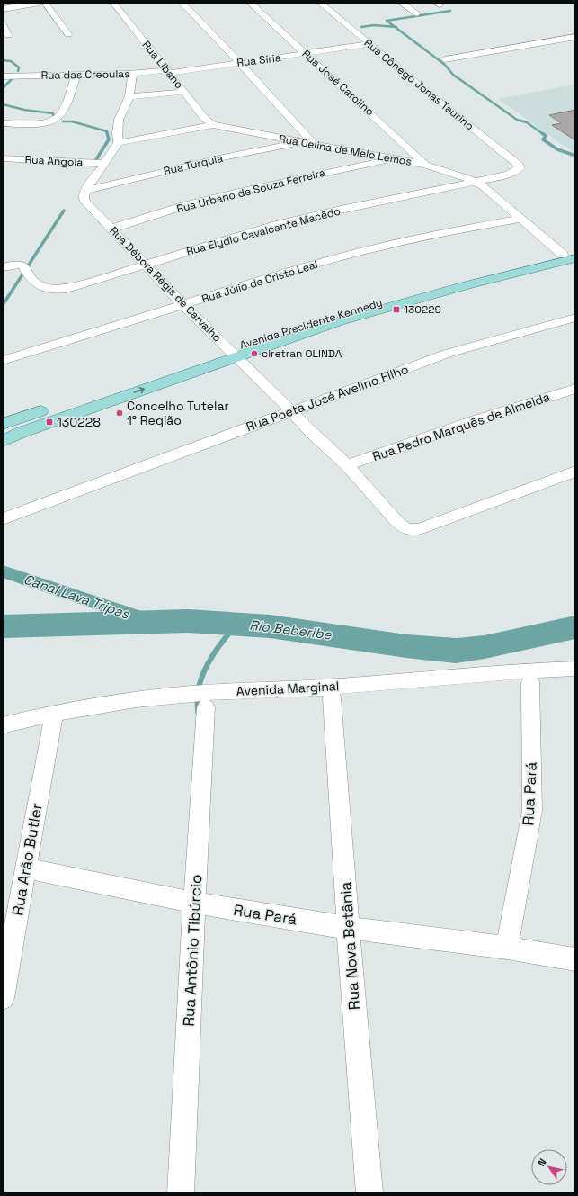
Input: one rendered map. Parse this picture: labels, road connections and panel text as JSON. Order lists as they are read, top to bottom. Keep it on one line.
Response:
{"streets":{"main road":["Avenida Presidente Kennedy"],"street":["Rua Síria","Rua Líbano","Rua das Creoulas","Rua José Carolino","Rua Cônego Jonas Taurino","Rua Celina de Melo Lemos","Rua Angola","Rua Turquia","Rua Urbano de Souza Ferreira","Rua Elydio Cavalcante Macêdo","Rua Júlio de Cristo Leal","Rua Débora Régis de Carvalho","Rua Poeta José Avelino Filho","Rua Pedro Marquês de Almeida","Avenida Marginal","Rua Pará","Rua Arão Butler","Rua Nova Betânia","Rua Antônio Tibúrcio"]},"crossings":[["Rua Síria","Rua Líbano"],["Rua Síria","Rua das Creoulas"],["Rua Síria","Rua José Carolino"],["Rua Síria","Rua Cônego Jonas Taurino"],["Rua Líbano","Rua das Creoulas"],["Rua Líbano","Rua Celina de Melo Lemos"],["Rua José Carolino","Rua Celina de Melo Lemos"],["Rua Cônego Jonas Taurino","Rua Elydio Cavalcante Macêdo"],["Rua Celina de Melo Lemos","Rua Turquia"],["Rua Celina de Melo Lemos","Rua Urbano de Souza Ferreira"],["Rua Celina de Melo Lemos","Rua Elydio Cavalcante Macêdo"],["Rua Turquia","Rua Débora Régis de Carvalho"],["Rua Urbano de Souza Ferreira","Rua Débora Régis de Carvalho"],["Rua Elydio Cavalcante Macêdo","Rua Débora Régis de Carvalho"],["Rua Júlio de Cristo Leal","Rua Débora Régis de Carvalho"],["Rua Débora Régis de Carvalho","Avenida Presidente Kennedy"],["Rua Débora Régis de Carvalho","Rua Poeta José Avelino Filho"],["Rua Débora Régis de Carvalho","Rua Pedro Marquês de Almeida"],["Rua Pará","Rua Arão Butler"],["Rua Pará","Rua Nova Betânia"],["Rua Pará","Rua Antônio Tibúrcio"]],"water":["Canal Lava Tripas","Rio Beberibe"],"places":{"transit":["130229","130228"],"other":["ciretran OLINDA","Concelho Tutelar 1° Região"]},"north":"top left"}
